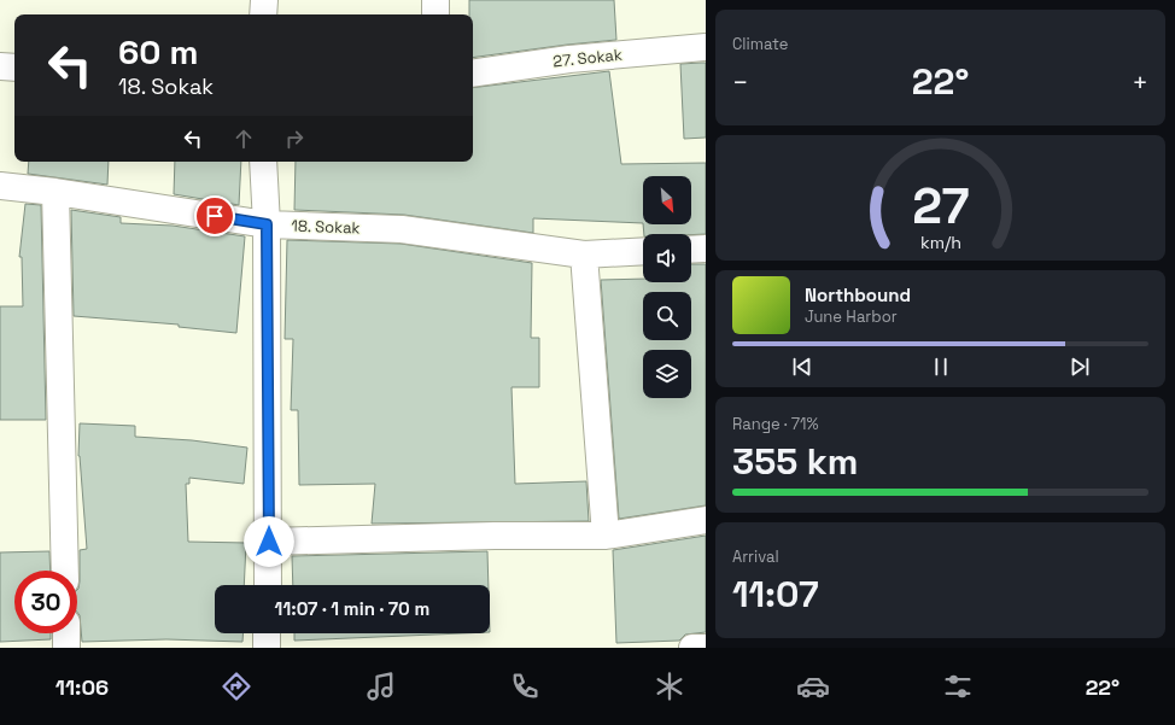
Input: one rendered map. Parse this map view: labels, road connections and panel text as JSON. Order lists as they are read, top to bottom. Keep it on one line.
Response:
{"streets":{"street":["27. Sokak","18. Sokak"]},"north":"bottom right","page":{"tile":["Climate",["Range · 71%","355 km"],["Arrival","11:07"]],"turn":["60 m","18. Sokak"],"heat":["−","22°","+"],"song":["Northbound","June Harbor"],"limit":"30","trip":"11:07 · 1 min · 70 m","tabs":["11:06","22°"],"gauge":["27","km/h"]}}
